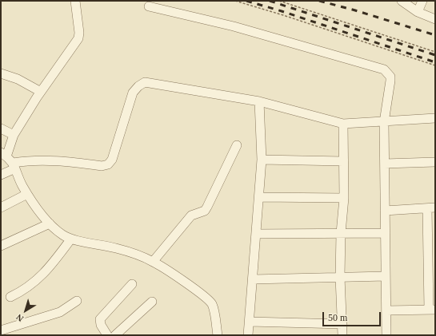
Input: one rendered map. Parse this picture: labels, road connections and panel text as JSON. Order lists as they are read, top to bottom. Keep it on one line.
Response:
{"scale_bar":"50 m","north":"bottom left"}
